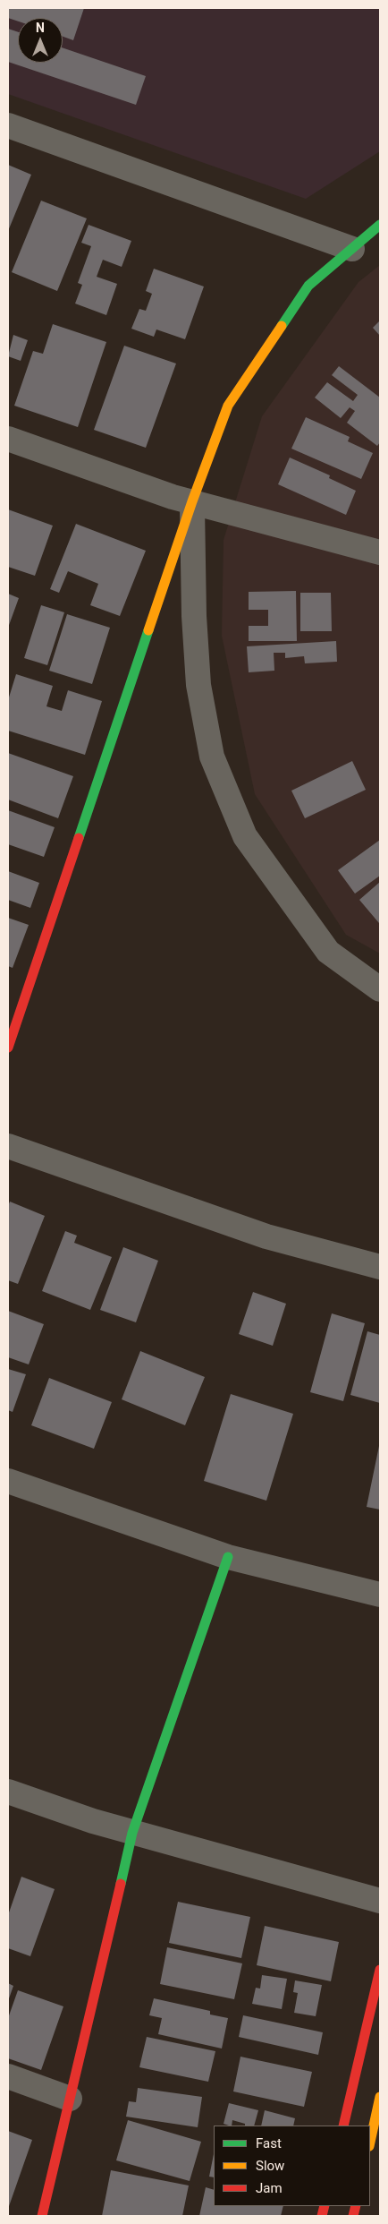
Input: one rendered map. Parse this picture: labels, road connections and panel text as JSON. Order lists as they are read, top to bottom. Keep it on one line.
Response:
{"legend":["Fast","Slow","Jam"],"north":"top"}
